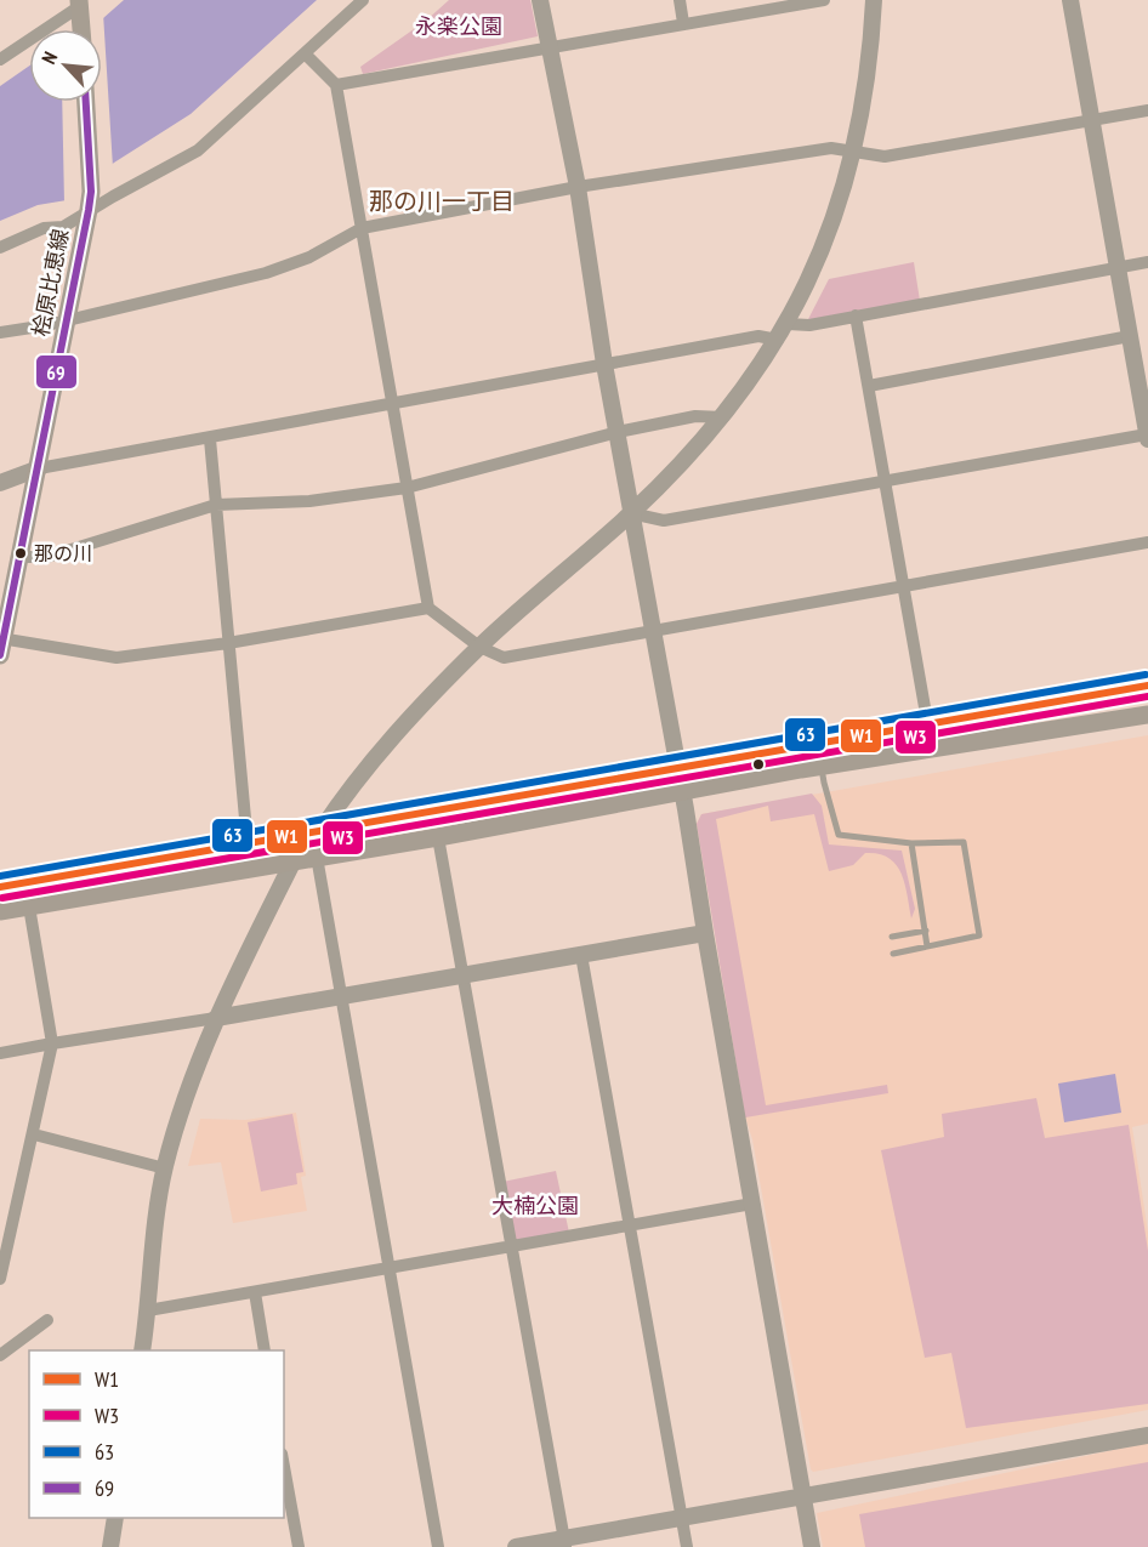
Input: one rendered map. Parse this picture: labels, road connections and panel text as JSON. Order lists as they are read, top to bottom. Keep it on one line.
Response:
{"streets":{"main road":["桧原比恵線"]},"districts":["那の川一丁目"],"parks":["永楽公園","大楠公園"],"places":["那の川"],"lines":["transit line 69","transit line 63","transit line W1","transit line W3"],"legend":["W1","W3","63","69"],"north":"top left"}
